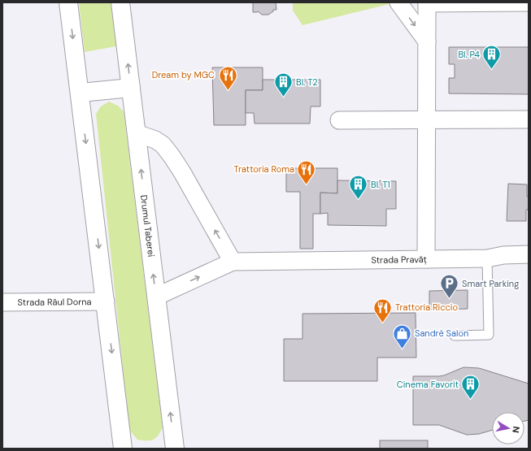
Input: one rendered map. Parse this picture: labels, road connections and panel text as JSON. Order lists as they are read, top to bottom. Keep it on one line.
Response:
{"streets":{"main road":["Drumul Taberei"],"street":["Strada Pravăț","Strada Râul Dorna"]},"places":{"building":["Bl. P4","Bl. T2","Bl. T1","Cinema Favorit"],"restaurant":["Dream by MGC","Trattoria Roma","Trattoria Riccio"],"parking":["Smart Parking"],"shop":["Sandrè Salon"]},"north":"right"}
